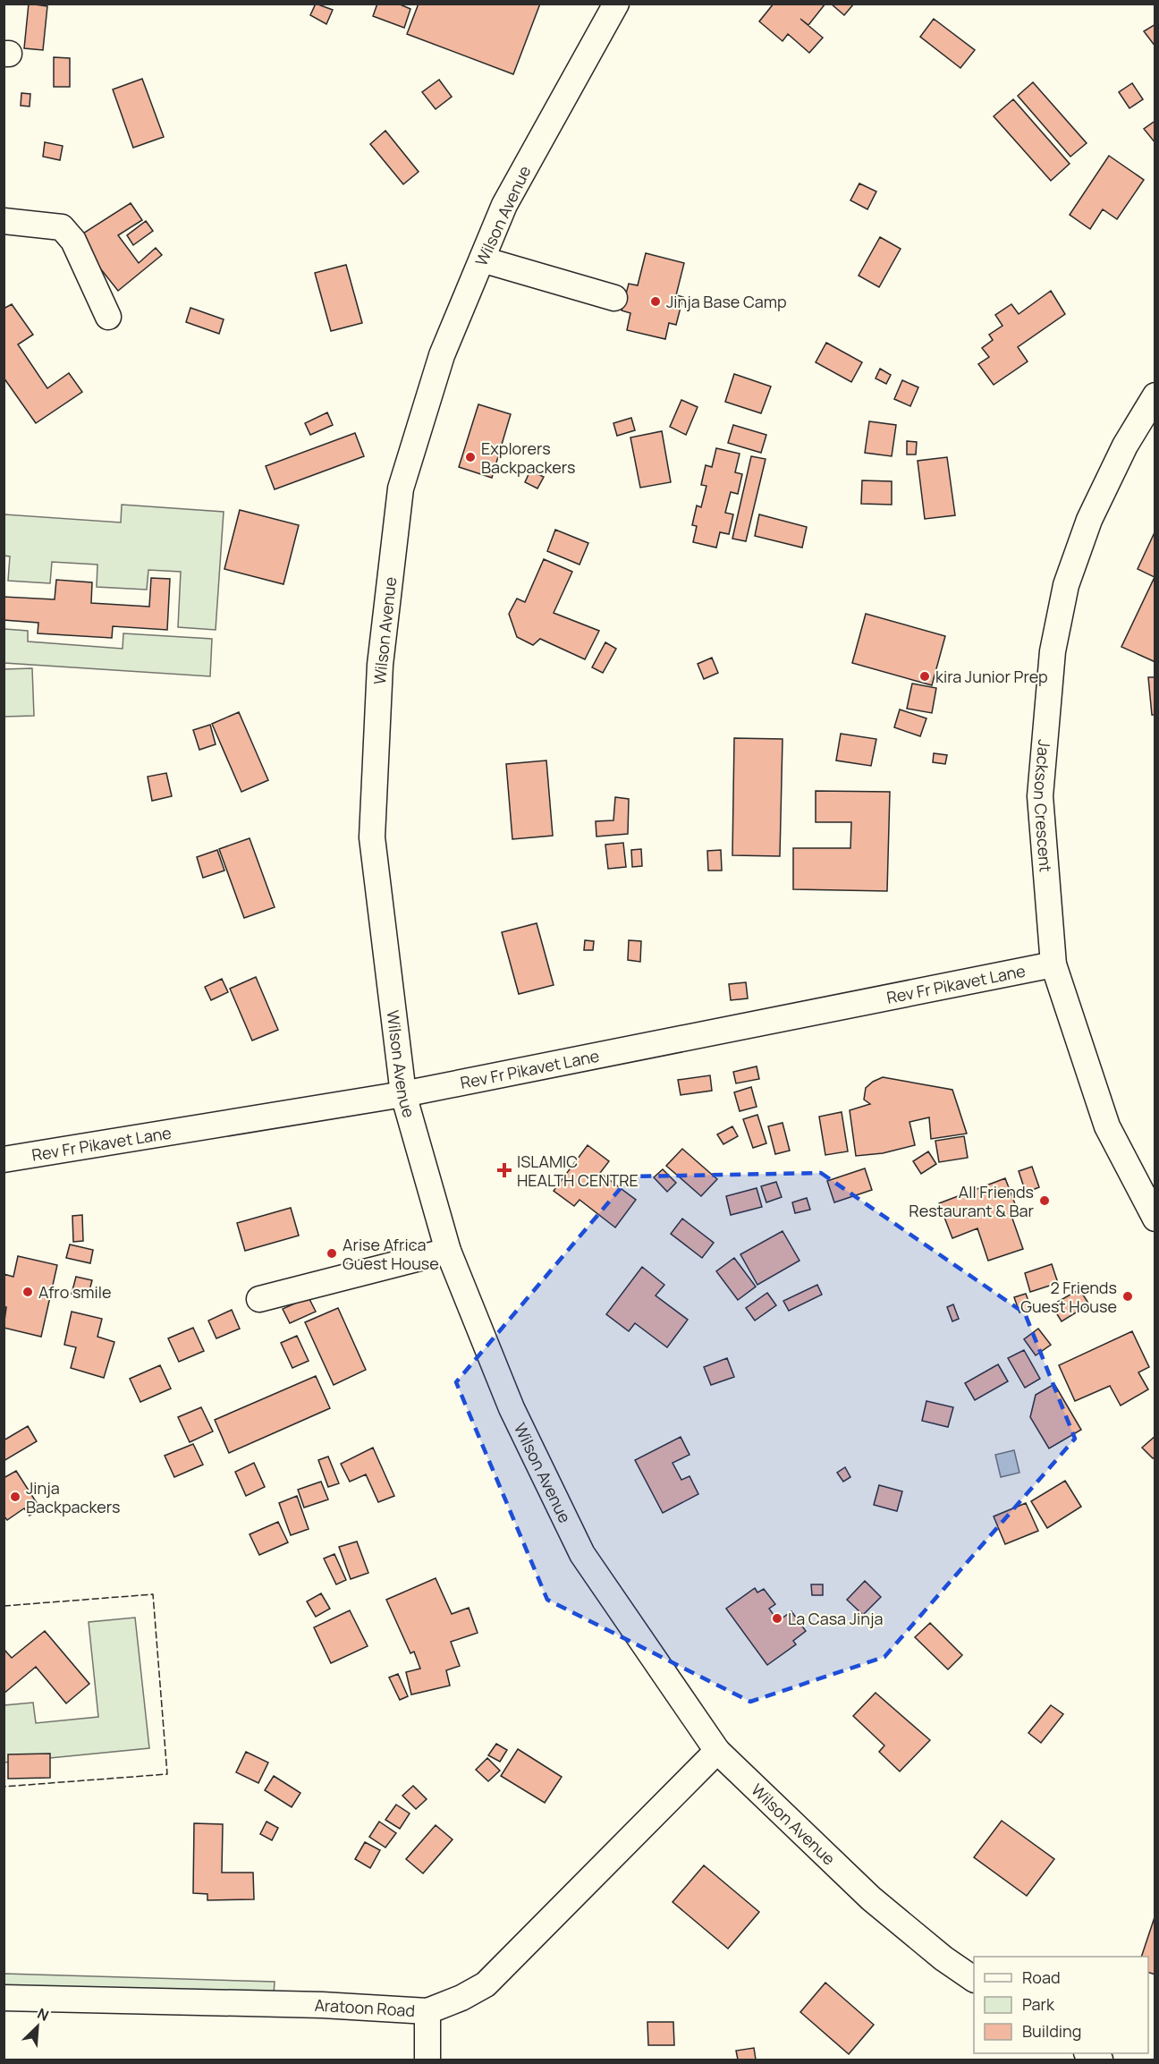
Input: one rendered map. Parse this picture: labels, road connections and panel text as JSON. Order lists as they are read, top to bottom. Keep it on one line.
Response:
{"streets":{"street":["Wilson Avenue","Jackson Crescent","Rev Fr Pikavet Lane","Aratoon Road"]},"crossings":[["Wilson Avenue","Rev Fr Pikavet Lane"],["Wilson Avenue","Aratoon Road"],["Jackson Crescent","Rev Fr Pikavet Lane"]],"places":{"other":["Jinja Base Camp","Explorers Backpackers","kira Junior Prep","All Friends Restaurant & Bar","Arise Africa Guest House","Afro smile","2 Friends Guest House","Jinja Backpackers","La Casa Jinja"],"health":["ISLAMIC HEALTH CENTRE"]},"legend":["Road","Park","Building"],"north":"top right"}
